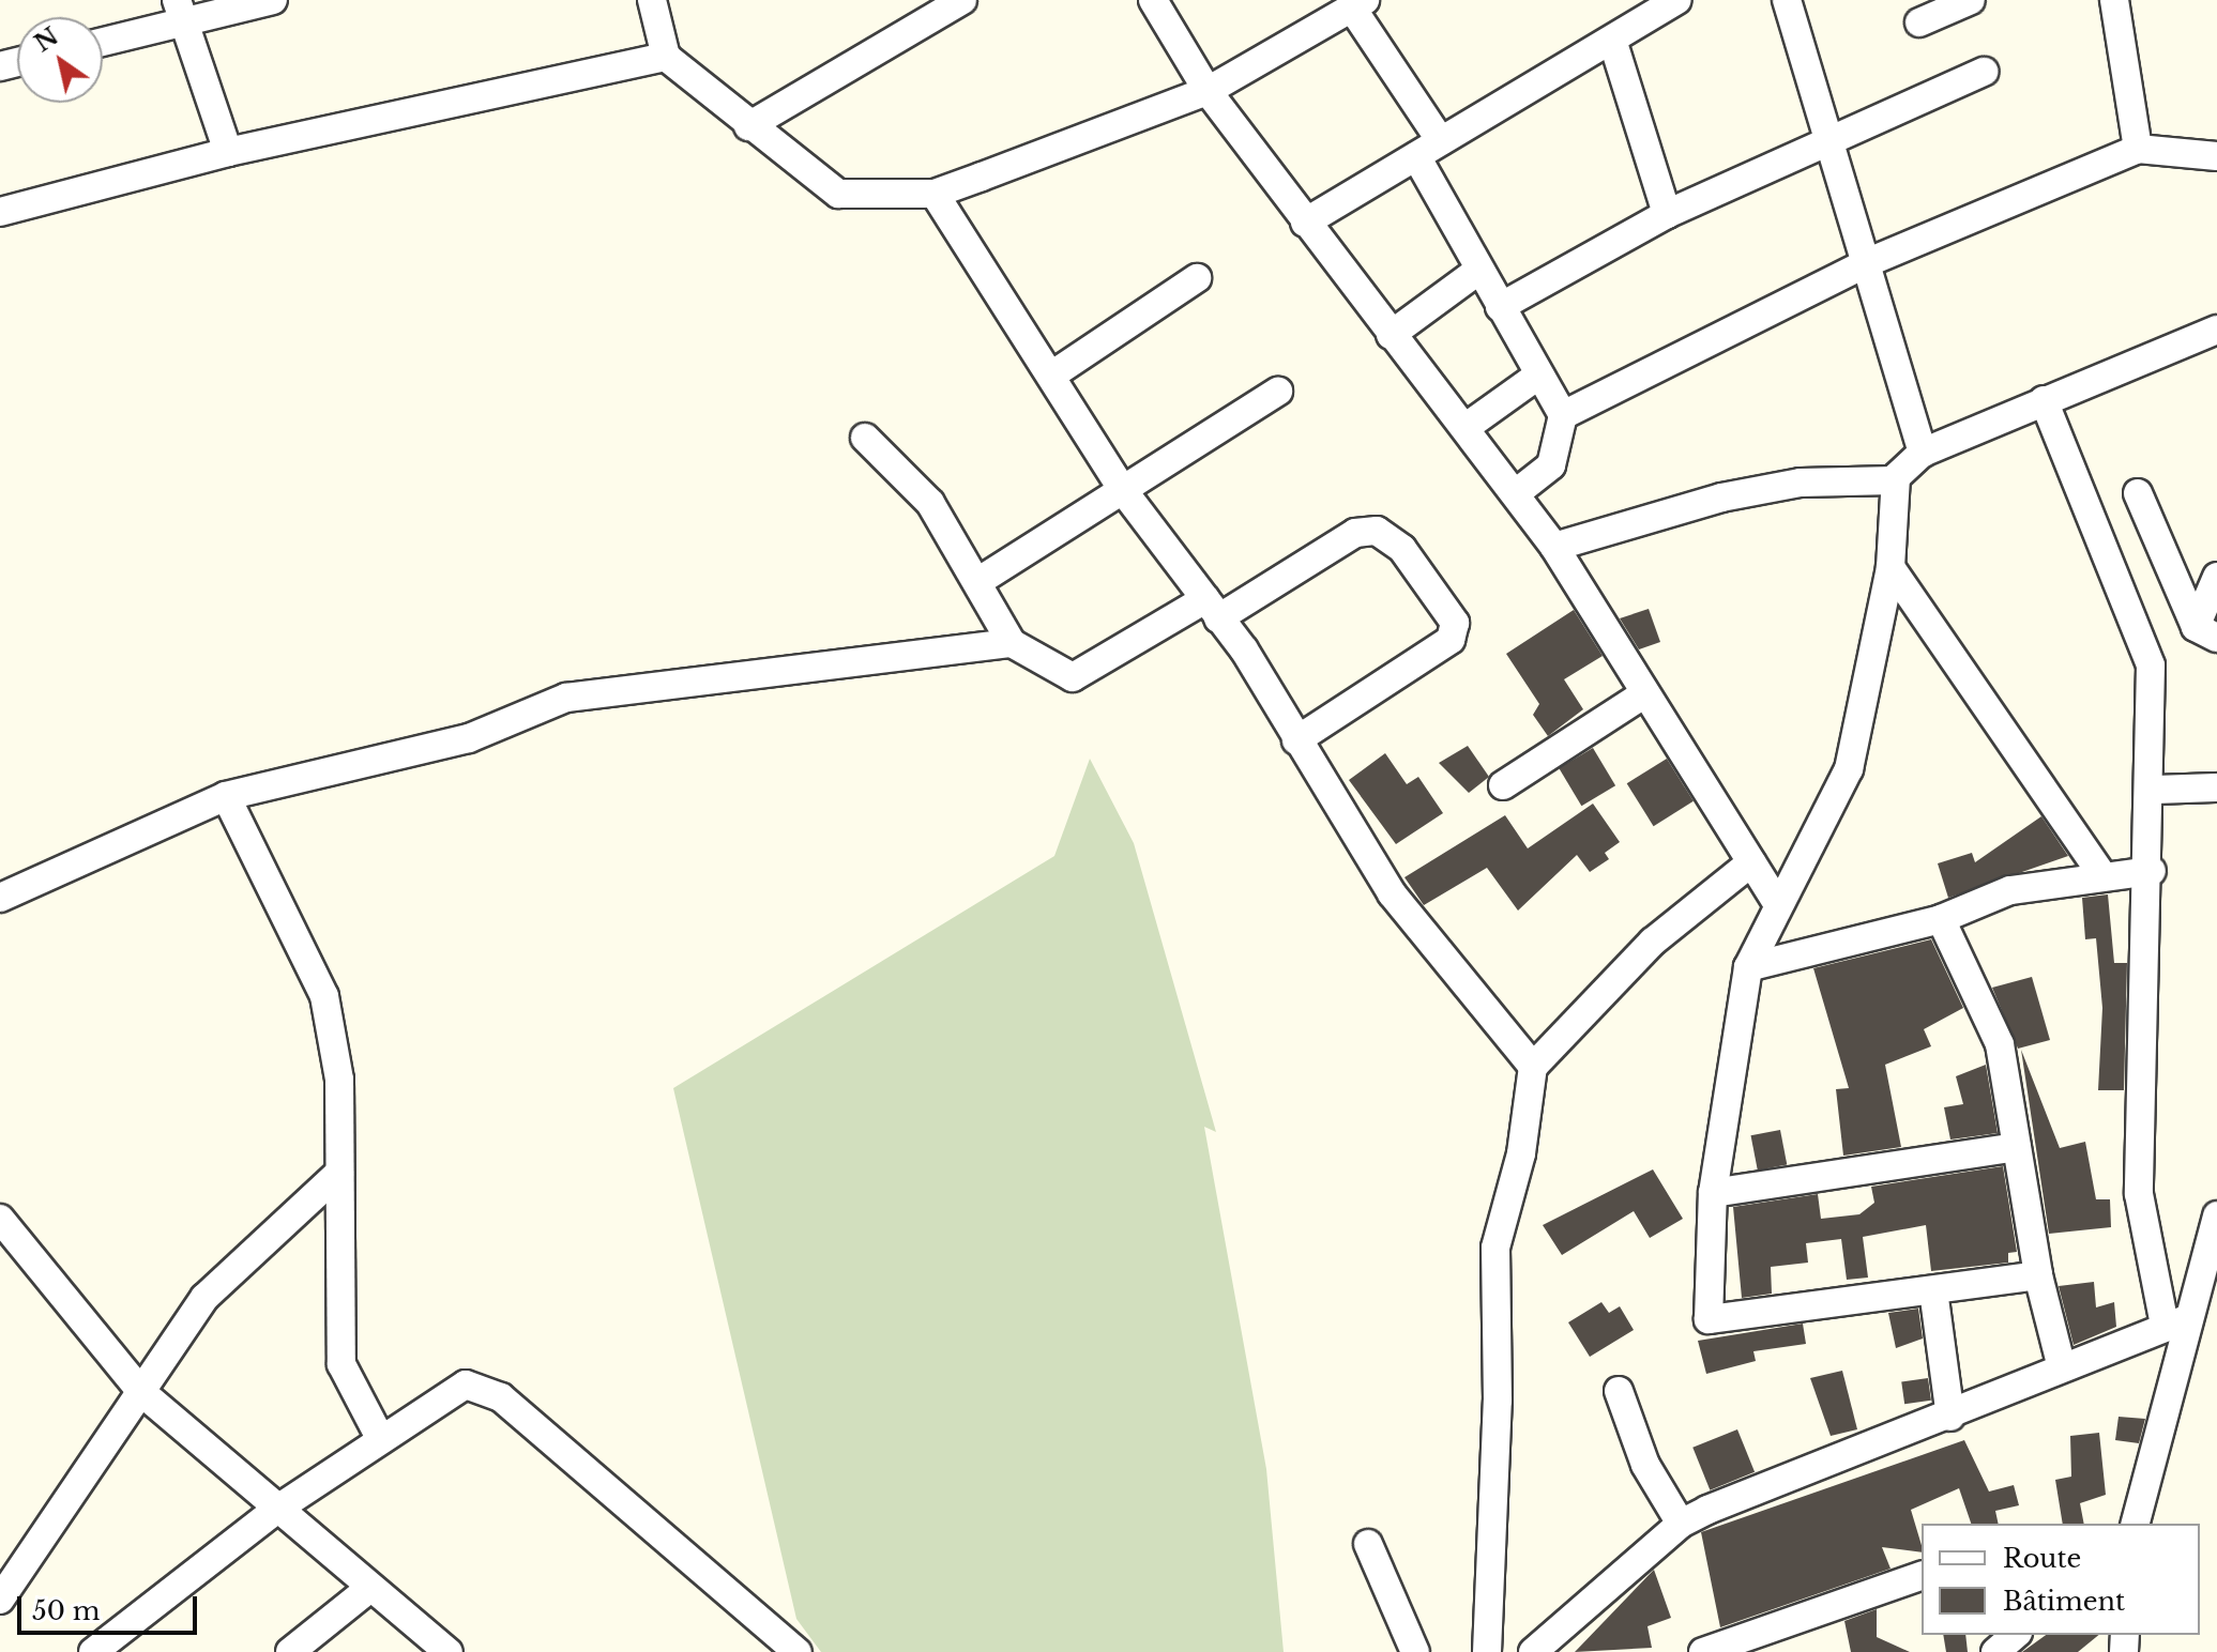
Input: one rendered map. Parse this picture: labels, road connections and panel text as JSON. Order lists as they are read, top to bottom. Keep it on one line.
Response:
{"legend":["Route","Bâtiment"],"scale_bar":"50 m","north":"top left"}
